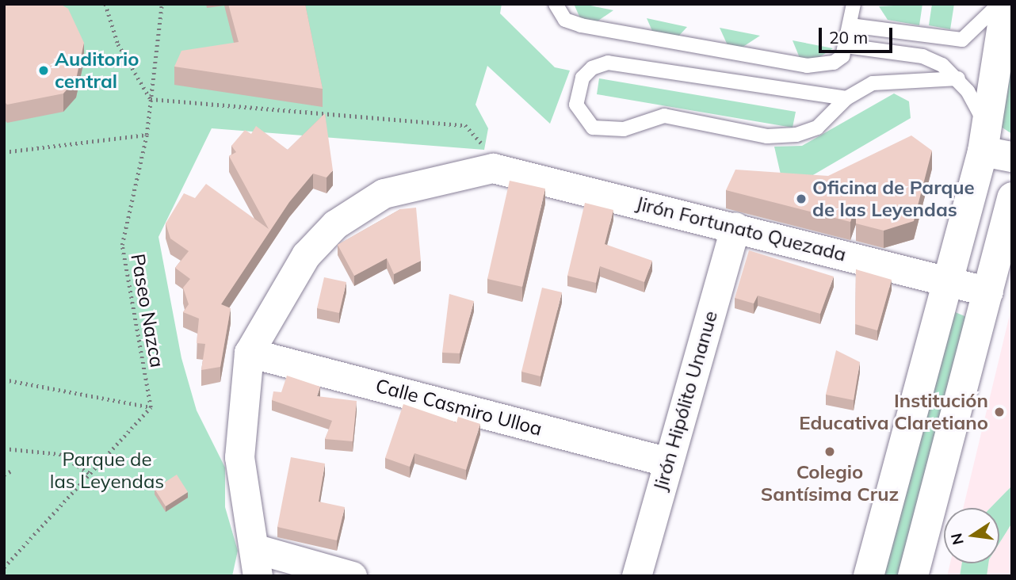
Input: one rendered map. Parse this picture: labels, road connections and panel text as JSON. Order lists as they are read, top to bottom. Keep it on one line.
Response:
{"streets":{"street":["Jirón Fortunato Quezada","Jirón Hipólito Unanue","Calle Casmiro Ulloa"],"path":["Paseo Nazca"]},"crossings":[["Jirón Fortunato Quezada","Jirón Hipólito Unanue"],["Jirón Hipólito Unanue","Calle Casmiro Ulloa"]],"parks":["Parque de las Leyendas"],"places":["Auditorio central","Oficina de Parque de las Leyendas","Institución Educativa Claretiano","Colegio Santísima Cruz"],"scale_bar":"20 m","north":"left"}
